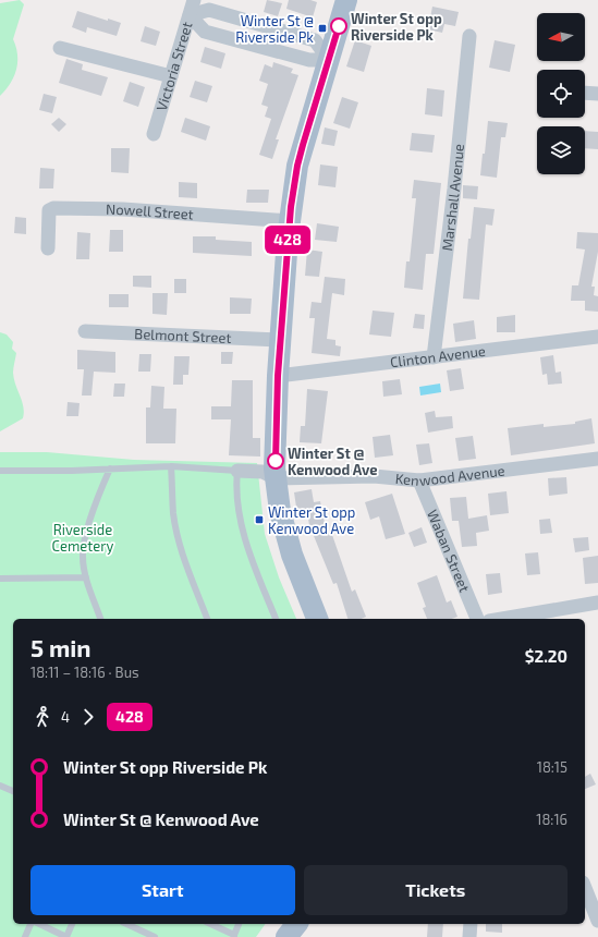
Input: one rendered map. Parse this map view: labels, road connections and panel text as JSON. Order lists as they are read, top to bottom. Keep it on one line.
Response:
{"streets":{"street":["Victoria Street","Marshall Avenue","Nowell Street","Belmont Street","Clinton Avenue","Kenwood Avenue","Waban Street"]},"crossings":[["Marshall Avenue","Clinton Avenue"],["Kenwood Avenue","Waban Street"]],"parks":["Riverside Cemetery"],"places":{"other":["Winter St opp Riverside Pk","Winter St @ Kenwood Ave"],"transit":["Winter St @ Riverside Pk","Winter St opp Kenwood Ave"]},"lines":["bus line 428"],"north":"left","page":{"on_map":"428","heading":["5 min","18:11 – 18:16 · Bus","$2.20"],"legs":["4","428"],"list":[{"name":"Winter St opp Riverside Pk","value":"18:15"},{"name":"Winter St @ Kenwood Ave","value":"18:16"}],"buttons":["Start","Tickets"]}}
